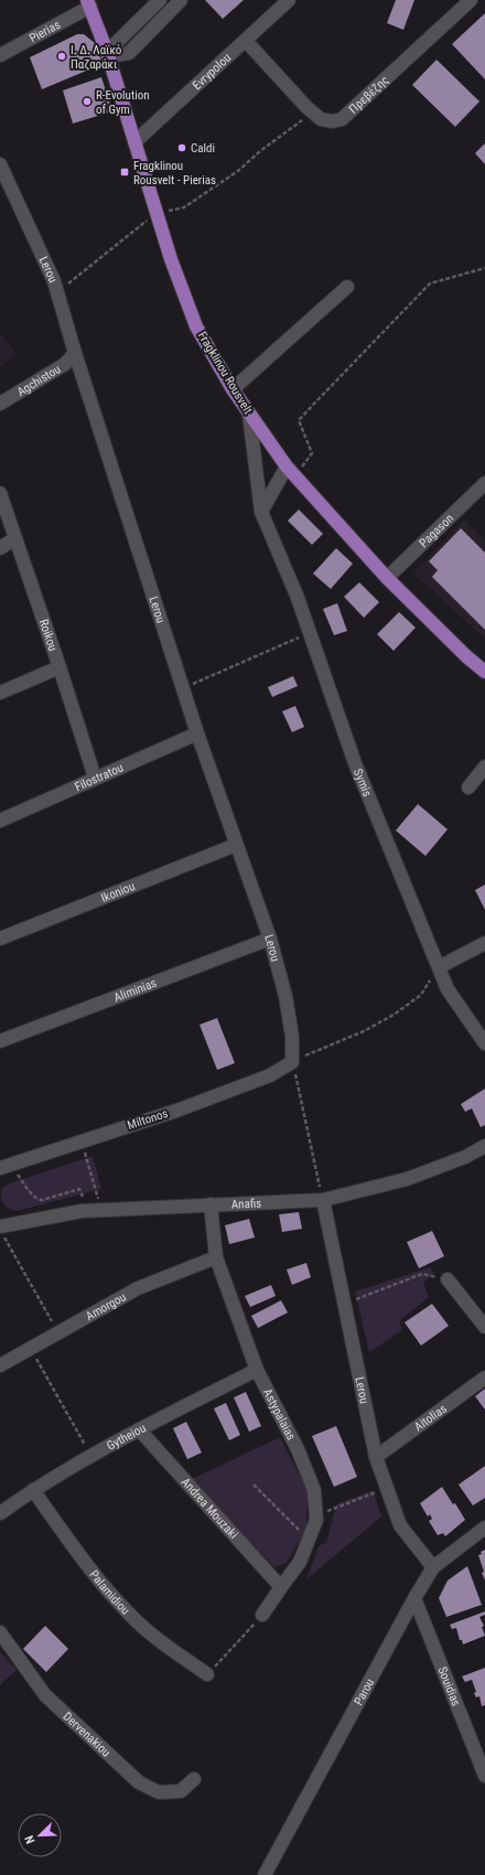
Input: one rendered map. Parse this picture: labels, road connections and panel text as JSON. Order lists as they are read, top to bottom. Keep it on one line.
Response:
{"streets":{"main road":["Fragklinou Rousvelt"],"street":["Pierias","Evrypolou","Πρεβέζης","Lerou","Agchistou","Pagason","Roikou","Filostratou","Symis","Ikoniou","Aliminias","Miltonos","Anafis","Amorgou","Astypalaias","Aitolias","Gytheiou","Andrea Mouzaki","Palamidiou","Souidias","Parou","Dervenakiou"]},"crossings":[["Pierias","Fragklinou Rousvelt"],["Evrypolou","Πρεβέζης"],["Evrypolou","Fragklinou Rousvelt"],["Lerou","Agchistou"],["Lerou","Filostratou"],["Lerou","Ikoniou"],["Lerou","Aliminias"],["Lerou","Miltonos"],["Lerou","Anafis"],["Lerou","Aitolias"],["Lerou","Parou"],["Fragklinou Rousvelt","Pagason"],["Fragklinou Rousvelt","Symis"],["Roikou","Filostratou"],["Anafis","Astypalaias"],["Amorgou","Astypalaias"],["Astypalaias","Gytheiou"],["Astypalaias","Andrea Mouzaki"],["Gytheiou","Andrea Mouzaki"],["Gytheiou","Palamidiou"],["Souidias","Parou"]],"places":{"other":["Ι. Δ. Λαϊκό Παζαράκι","R-Evolution of Gym","Caldi"],"transit":["Fragklinou Rousvelt - Pierias"]},"north":"bottom left"}
